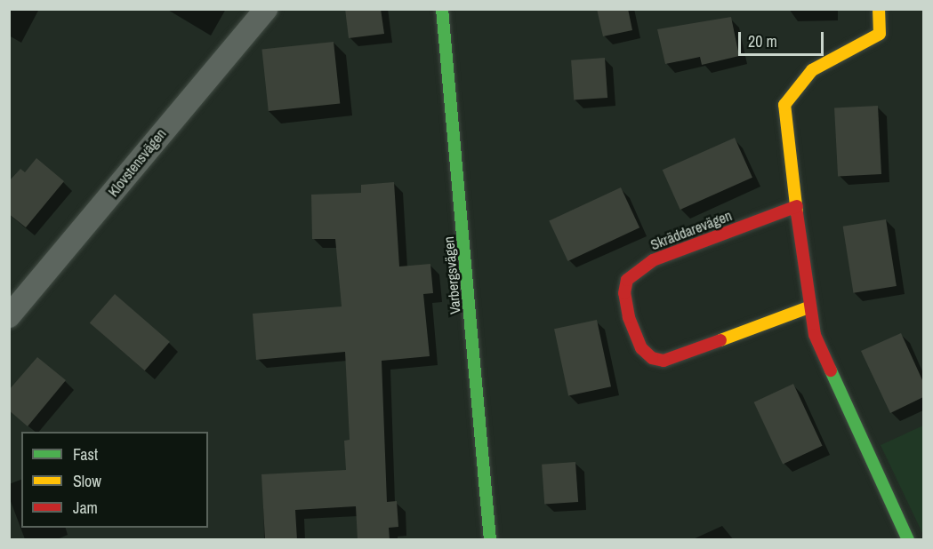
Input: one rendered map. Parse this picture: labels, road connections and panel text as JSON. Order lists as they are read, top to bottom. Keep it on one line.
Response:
{"streets":{"street":["Klovstensvägen","Skräddarevägen","Varbergsvägen"]},"legend":["Fast","Slow","Jam"],"scale_bar":"20 m"}
